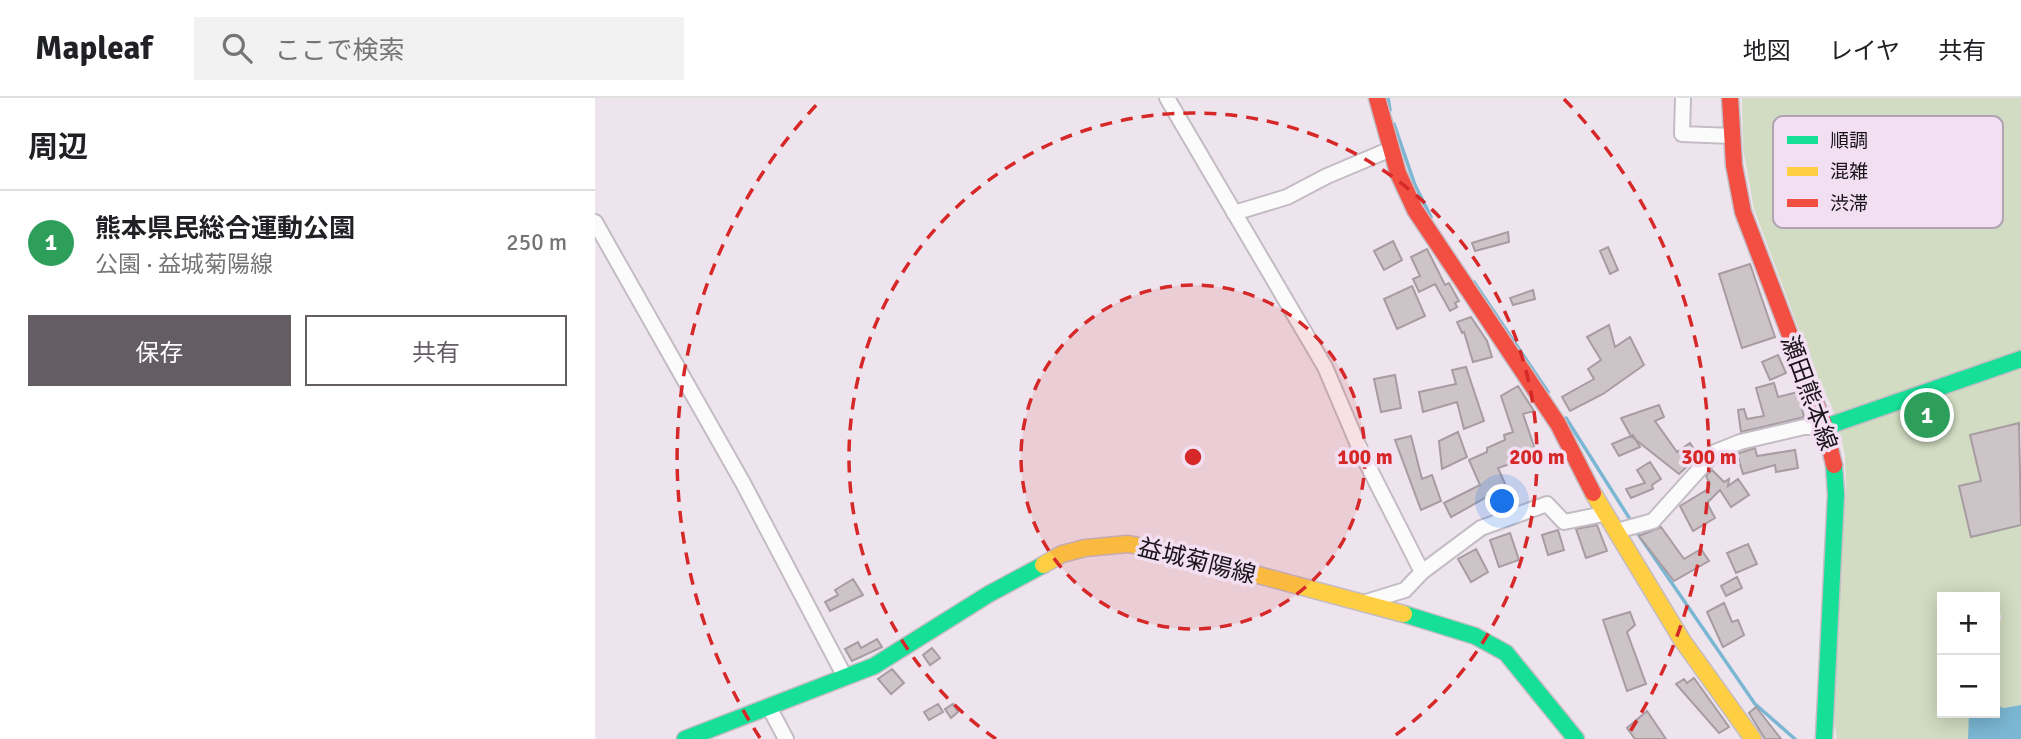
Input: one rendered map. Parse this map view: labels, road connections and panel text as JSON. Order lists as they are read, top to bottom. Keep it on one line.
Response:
{"streets":{"main road":["瀬田熊本線","益城菊陽線"]},"legend":["順調","混雑","渋滞"],"page":{"header":"Mapleaf","search":"ここで検索","nav":["地図","レイヤ","共有"],"heading":"周辺","list":[{"mark":"1","name":"熊本県民総合運動公園","note":"公園 · 益城菊陽線","value":"250 m"}],"buttons":["保存","共有"],"pins":"1","map_buttons":["+","−"]},"rings":["100 m","200 m","300 m"]}
